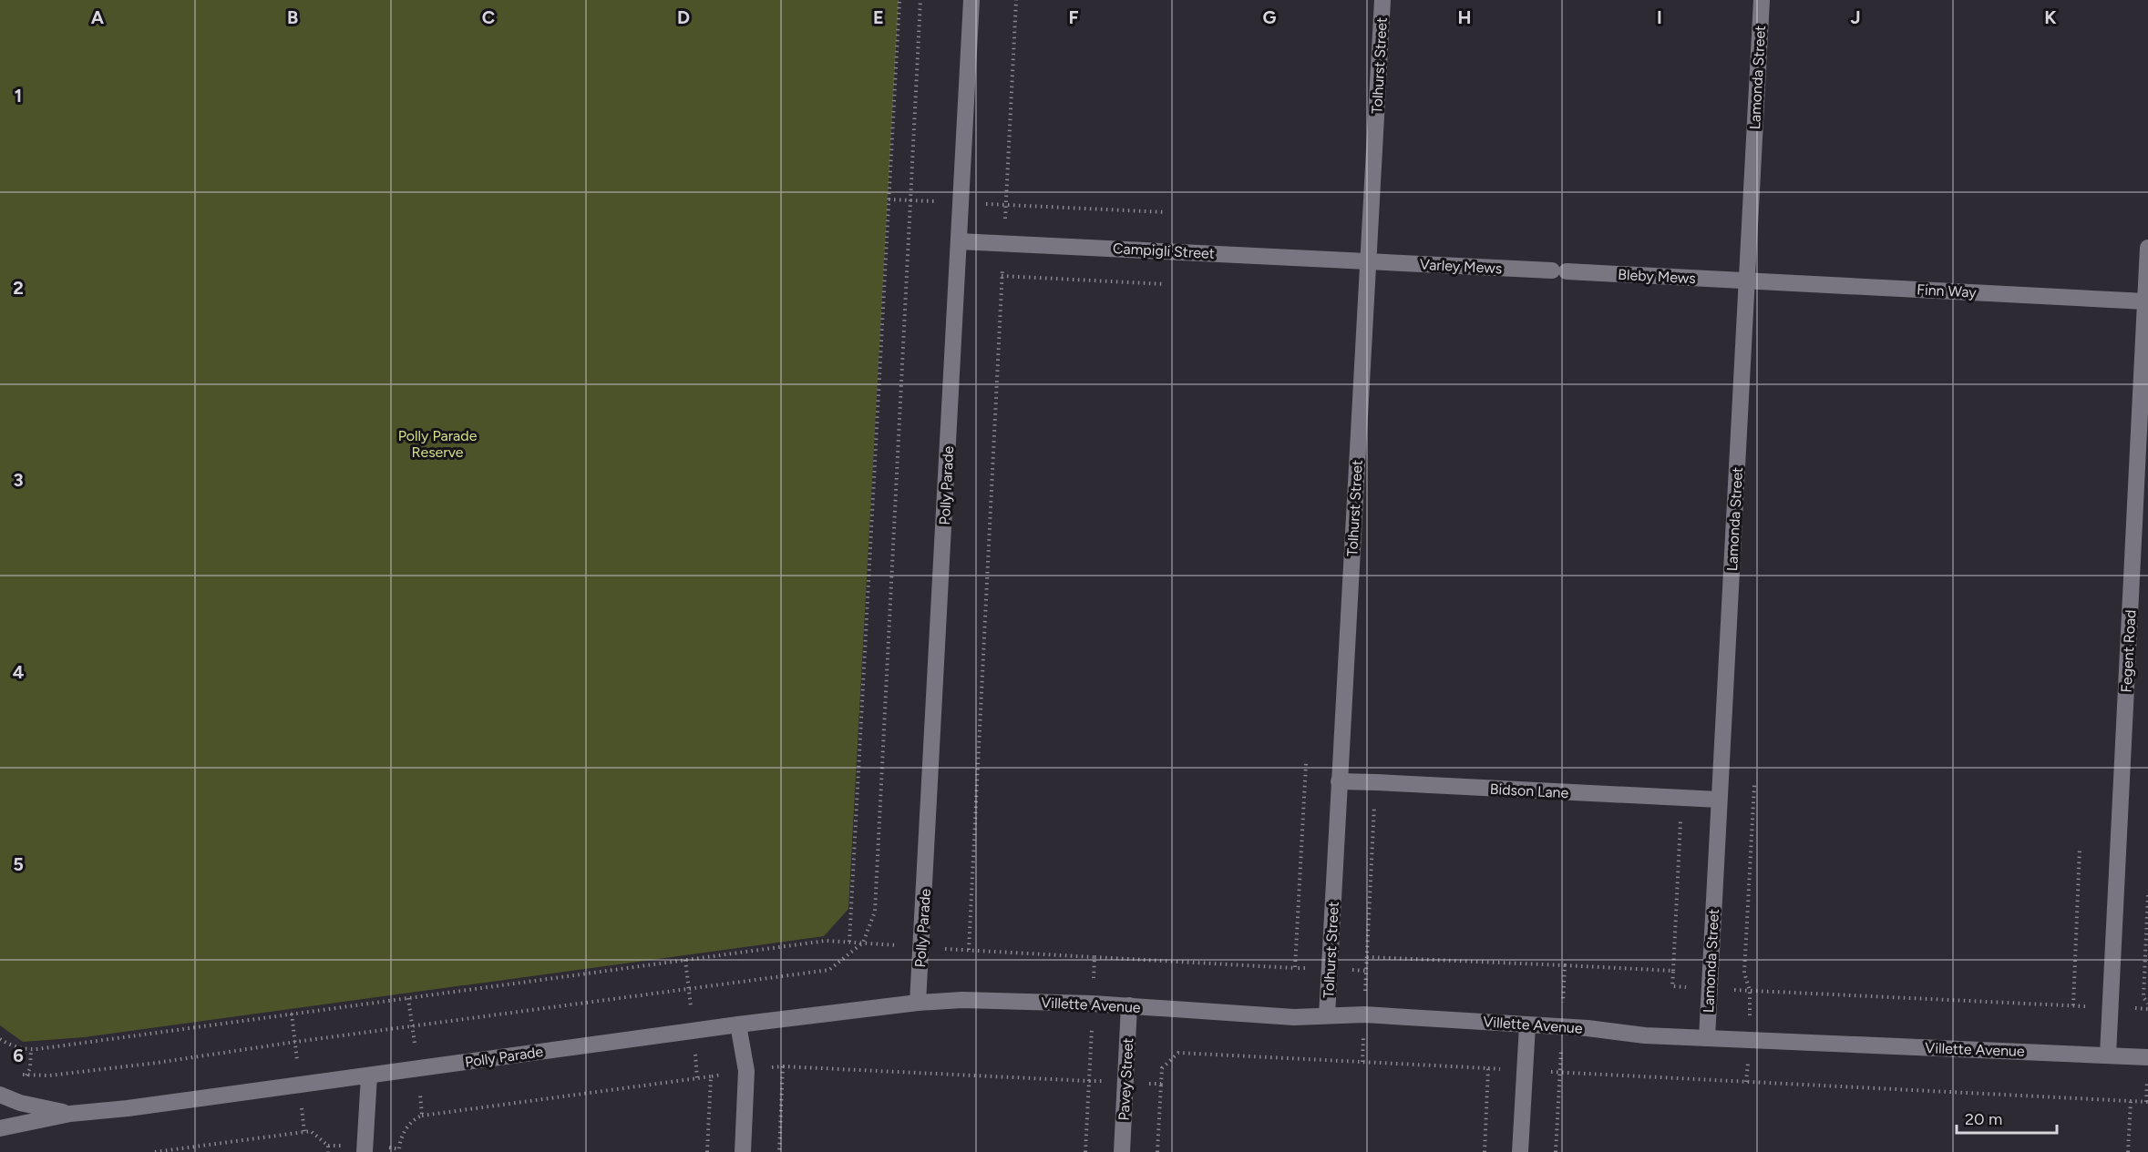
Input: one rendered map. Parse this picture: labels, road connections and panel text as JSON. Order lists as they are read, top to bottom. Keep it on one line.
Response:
{"streets":{"street":["Tolhurst Street","Lamonda Street","Campigli Street","Varley Mews","Bleby Mews","Finn Way","Polly Parade","Fegent Road","Bidson Lane","Villette Avenue","Pavey Street"]},"crossings":[["Tolhurst Street","Campigli Street"],["Tolhurst Street","Varley Mews"],["Tolhurst Street","Bidson Lane"],["Tolhurst Street","Villette Avenue"],["Lamonda Street","Bleby Mews"],["Lamonda Street","Finn Way"],["Lamonda Street","Bidson Lane"],["Lamonda Street","Villette Avenue"],["Campigli Street","Varley Mews"],["Campigli Street","Polly Parade"],["Varley Mews","Bleby Mews"],["Bleby Mews","Finn Way"],["Finn Way","Fegent Road"],["Polly Parade","Villette Avenue"],["Fegent Road","Villette Avenue"],["Villette Avenue","Pavey Street"]],"parks":["Polly Parade Reserve"],"scale_bar":"20 m","grid":{"columns":["A","B","C","D","E","F","G","H","I","J","K"],"rows":["1","2","3","4","5","6"]}}
